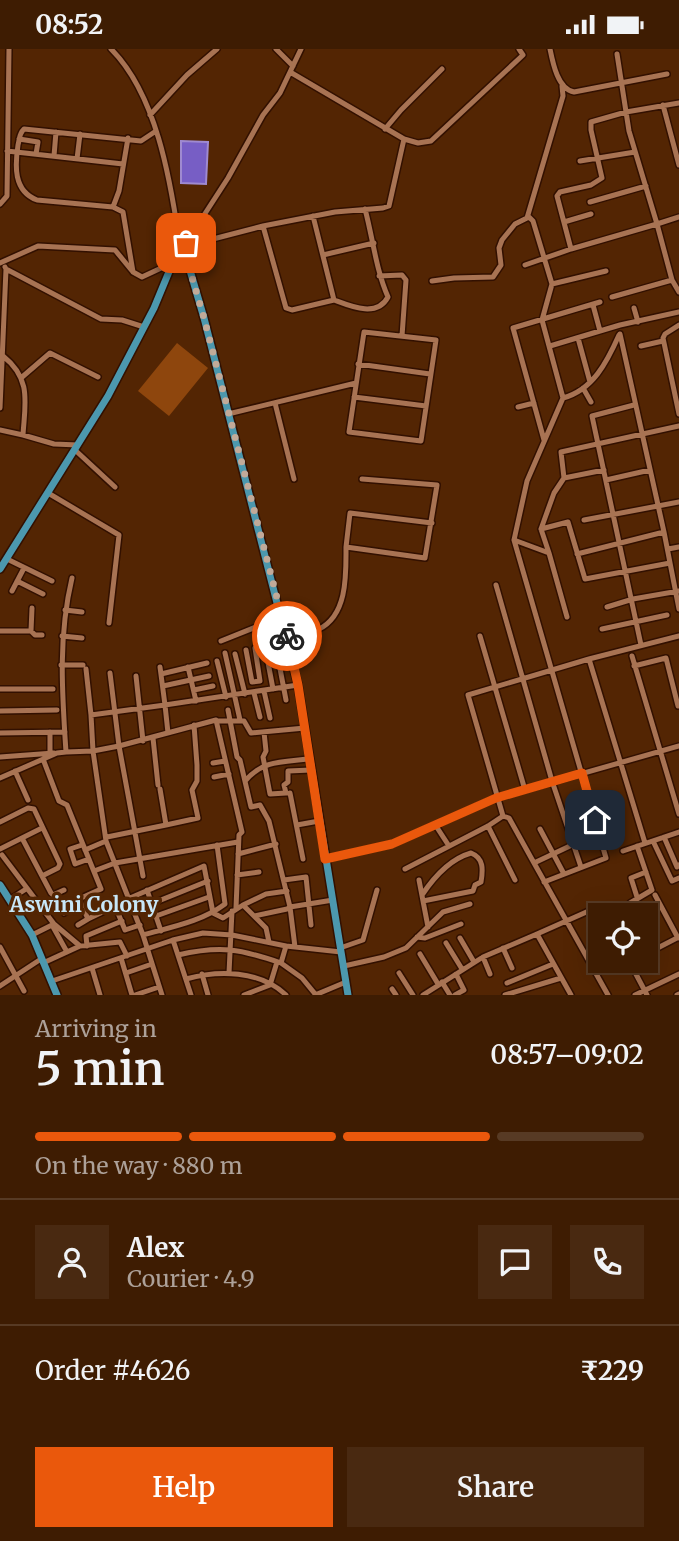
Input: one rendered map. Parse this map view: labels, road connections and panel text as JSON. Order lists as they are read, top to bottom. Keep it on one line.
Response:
{"districts":["Aswini Colony"],"page":{"status":"08:52","heading":["5 min","Arriving in","08:57–09:02"],"panel":["Alex","Courier · 4.9","Order #4626","₹229"],"bar":"On the way · 880 m","buttons":["Help","Share"]}}
